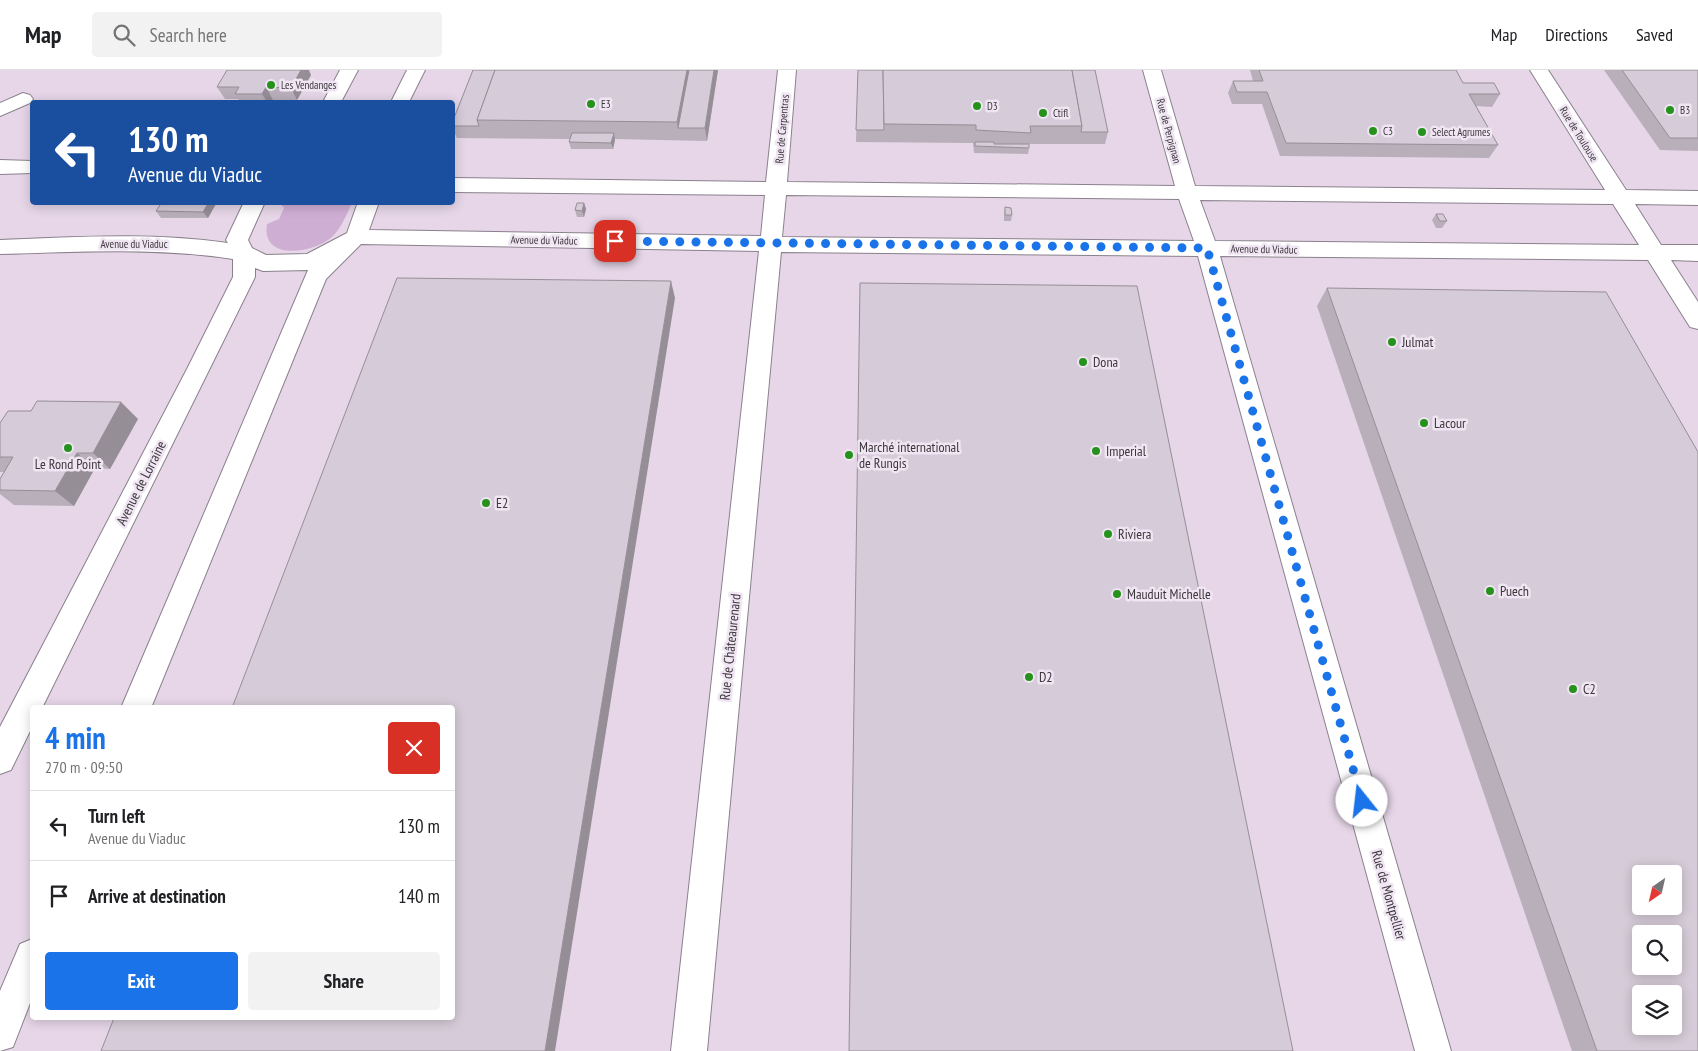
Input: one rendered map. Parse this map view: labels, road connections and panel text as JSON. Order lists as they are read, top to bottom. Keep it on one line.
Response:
{"streets":{"lane":["Rue de Carpentras","Rue de Perpignan","Rue de Toulouse","Avenue du Viaduc","Avenue de Lorraine","Rue de Châteaurenard","Rue de Montpellier"]},"crossings":[["Rue de Carpentras","Avenue du Viaduc"],["Rue de Carpentras","Rue de Châteaurenard"],["Rue de Perpignan","Avenue du Viaduc"],["Rue de Perpignan","Rue de Montpellier"],["Rue de Toulouse","Avenue du Viaduc"],["Avenue du Viaduc","Avenue de Lorraine"],["Avenue du Viaduc","Rue de Châteaurenard"],["Avenue du Viaduc","Rue de Montpellier"]],"places":["Les Vendanges","E3","D3","B3","Ctifl","C3","Select Agrumes","Julmat","Dona","Lacour","Le Rond Point","Imperial","Marché international de Rungis","E2","Riviera","Puech","Mauduit Michelle","D2","C2"],"north":"bottom left","page":{"header":"Map","search":"Search here","nav":["Map","Directions","Saved"],"turn":["130 m","Avenue du Viaduc"],"heading":["4 min","270 m · 09:50"],"list":[{"name":"Turn left","note":"Avenue du Viaduc","value":"130 m"},{"name":"Arrive at destination","value":"140 m"}],"buttons":["Exit","Share"]}}
